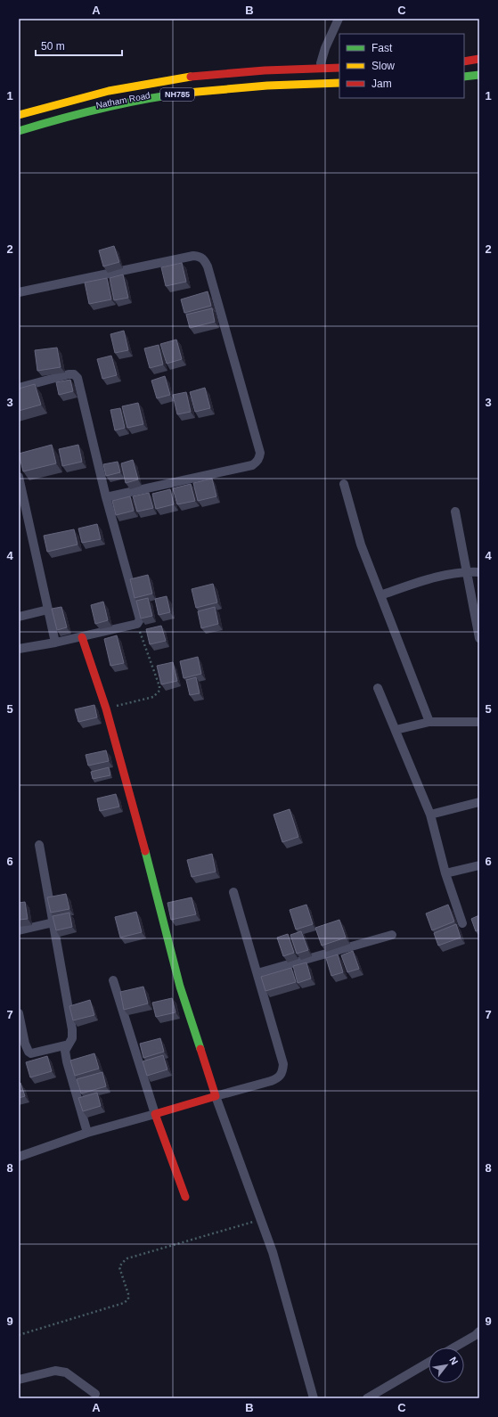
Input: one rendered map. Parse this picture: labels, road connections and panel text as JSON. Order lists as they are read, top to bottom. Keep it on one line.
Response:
{"streets":{"main road":["NH785","Natham Road"]},"legend":["Fast","Slow","Jam"],"scale_bar":"50 m","north":"top right","grid":{"columns":["A","B","C"],"rows":["1","2","3","4","5","6","7","8","9"]}}
